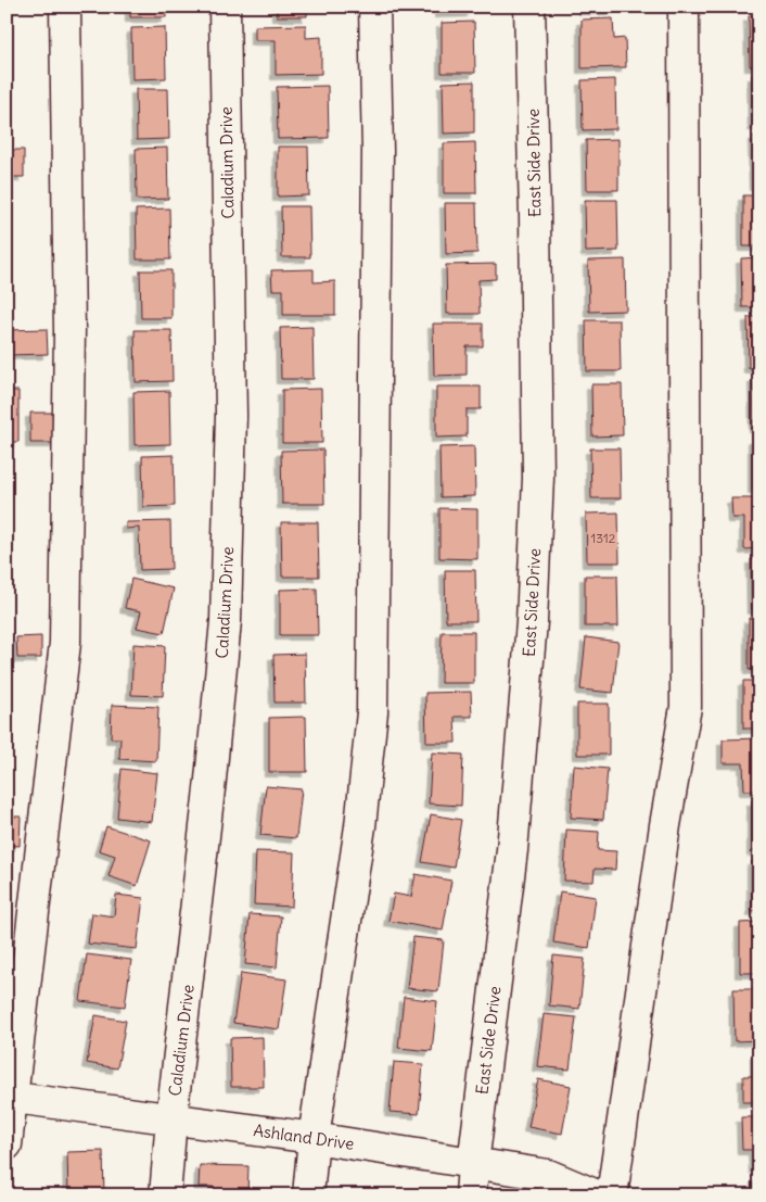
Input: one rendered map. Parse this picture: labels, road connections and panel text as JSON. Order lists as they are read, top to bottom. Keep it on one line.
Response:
{"streets":{"street":["Caladium Drive","East Side Drive","Ashland Drive"]},"crossings":[["Caladium Drive","Ashland Drive"],["East Side Drive","Ashland Drive"]],"house_numbers":["1312"]}
